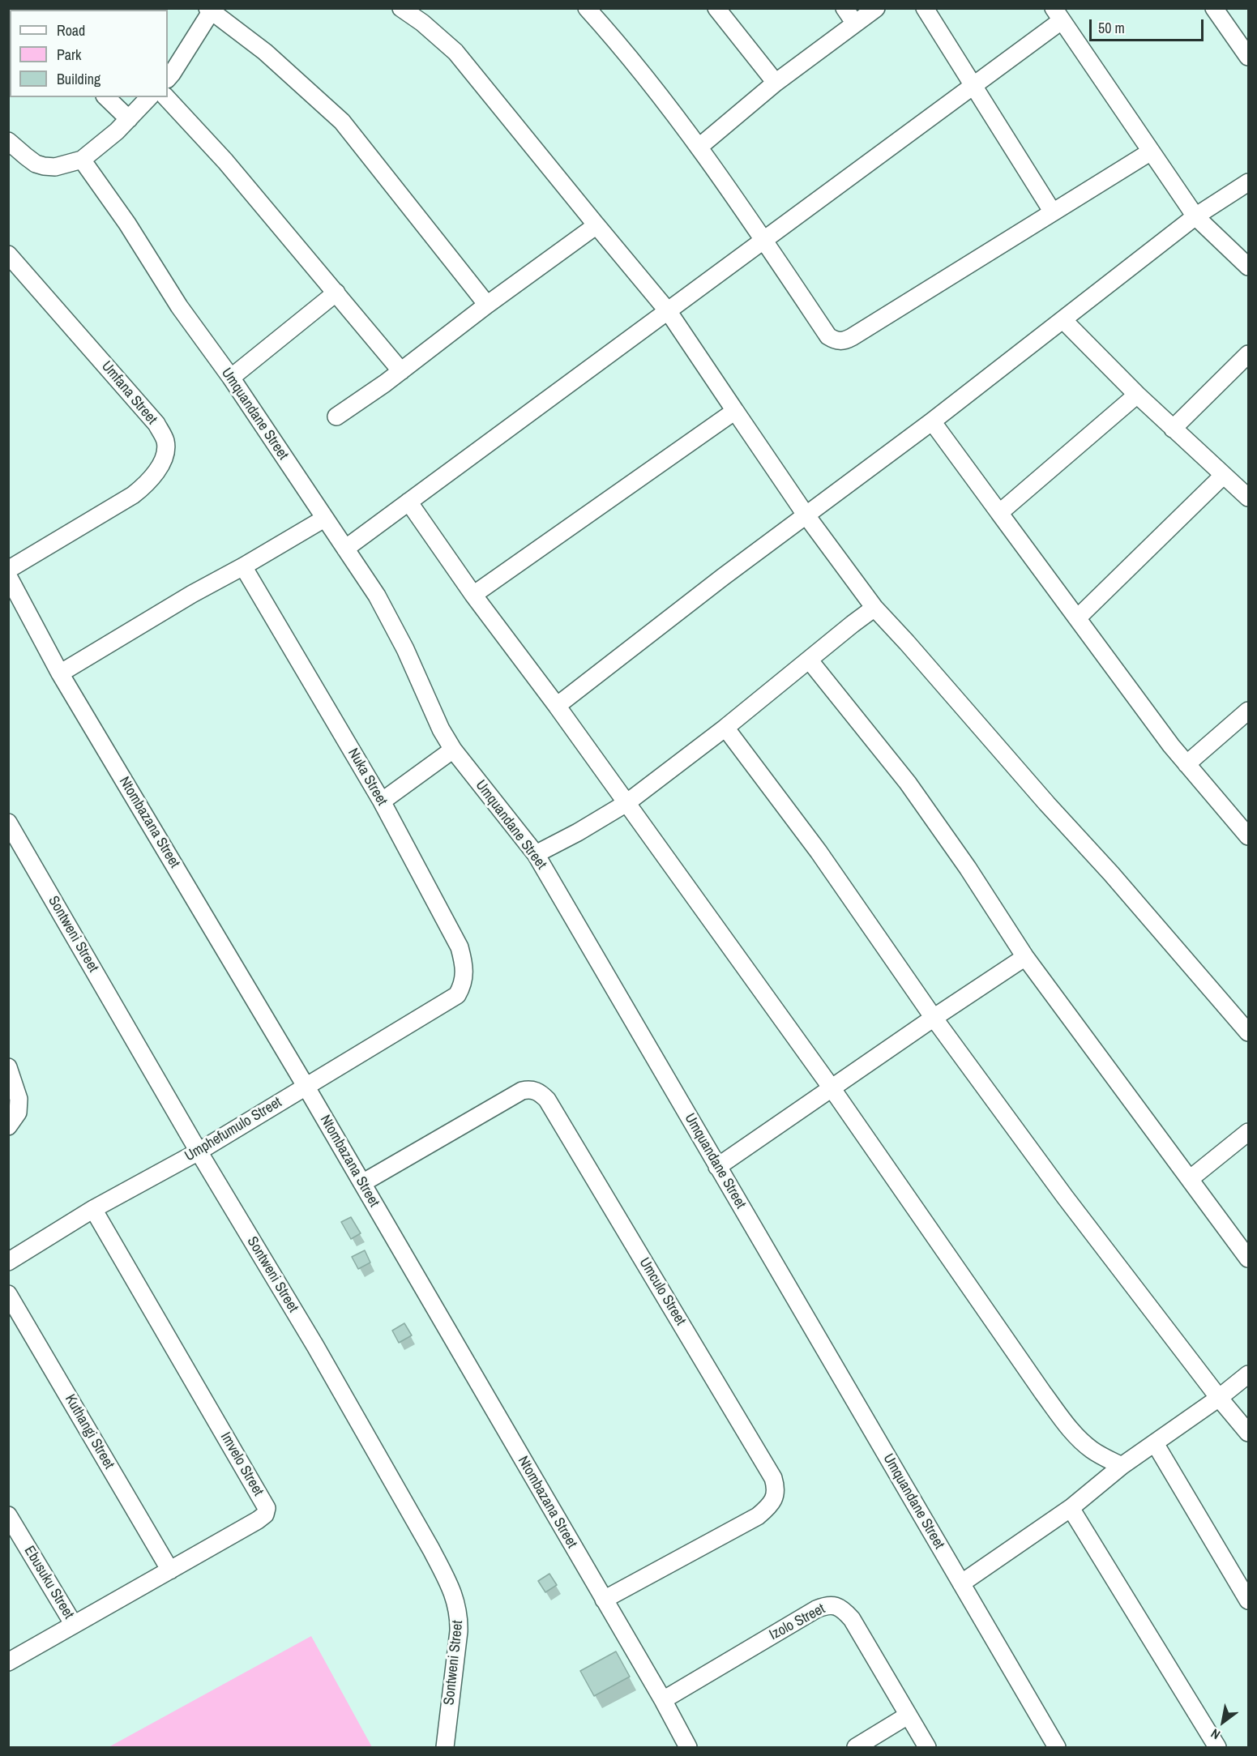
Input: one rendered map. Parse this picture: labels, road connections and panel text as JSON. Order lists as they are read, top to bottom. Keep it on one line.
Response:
{"streets":{"street":["Umfana Street","Umquandane Street","Nuka Street","Ntombazana Street","Sontweni Street","Umphefumulo Street","Umculo Street","Kuthangi Street","Imvelo Street","Ebusuku Street","Izolo Street"]},"crossings":[["Nuka Street","Umphefumulo Street"],["Ntombazana Street","Umphefumulo Street"],["Ntombazana Street","Umculo Street"],["Ntombazana Street","Izolo Street"],["Sontweni Street","Umphefumulo Street"],["Umphefumulo Street","Imvelo Street"],["Kuthangi Street","Imvelo Street"],["Imvelo Street","Ebusuku Street"]],"legend":["Road","Park","Building"],"scale_bar":"50 m","north":"bottom left"}
